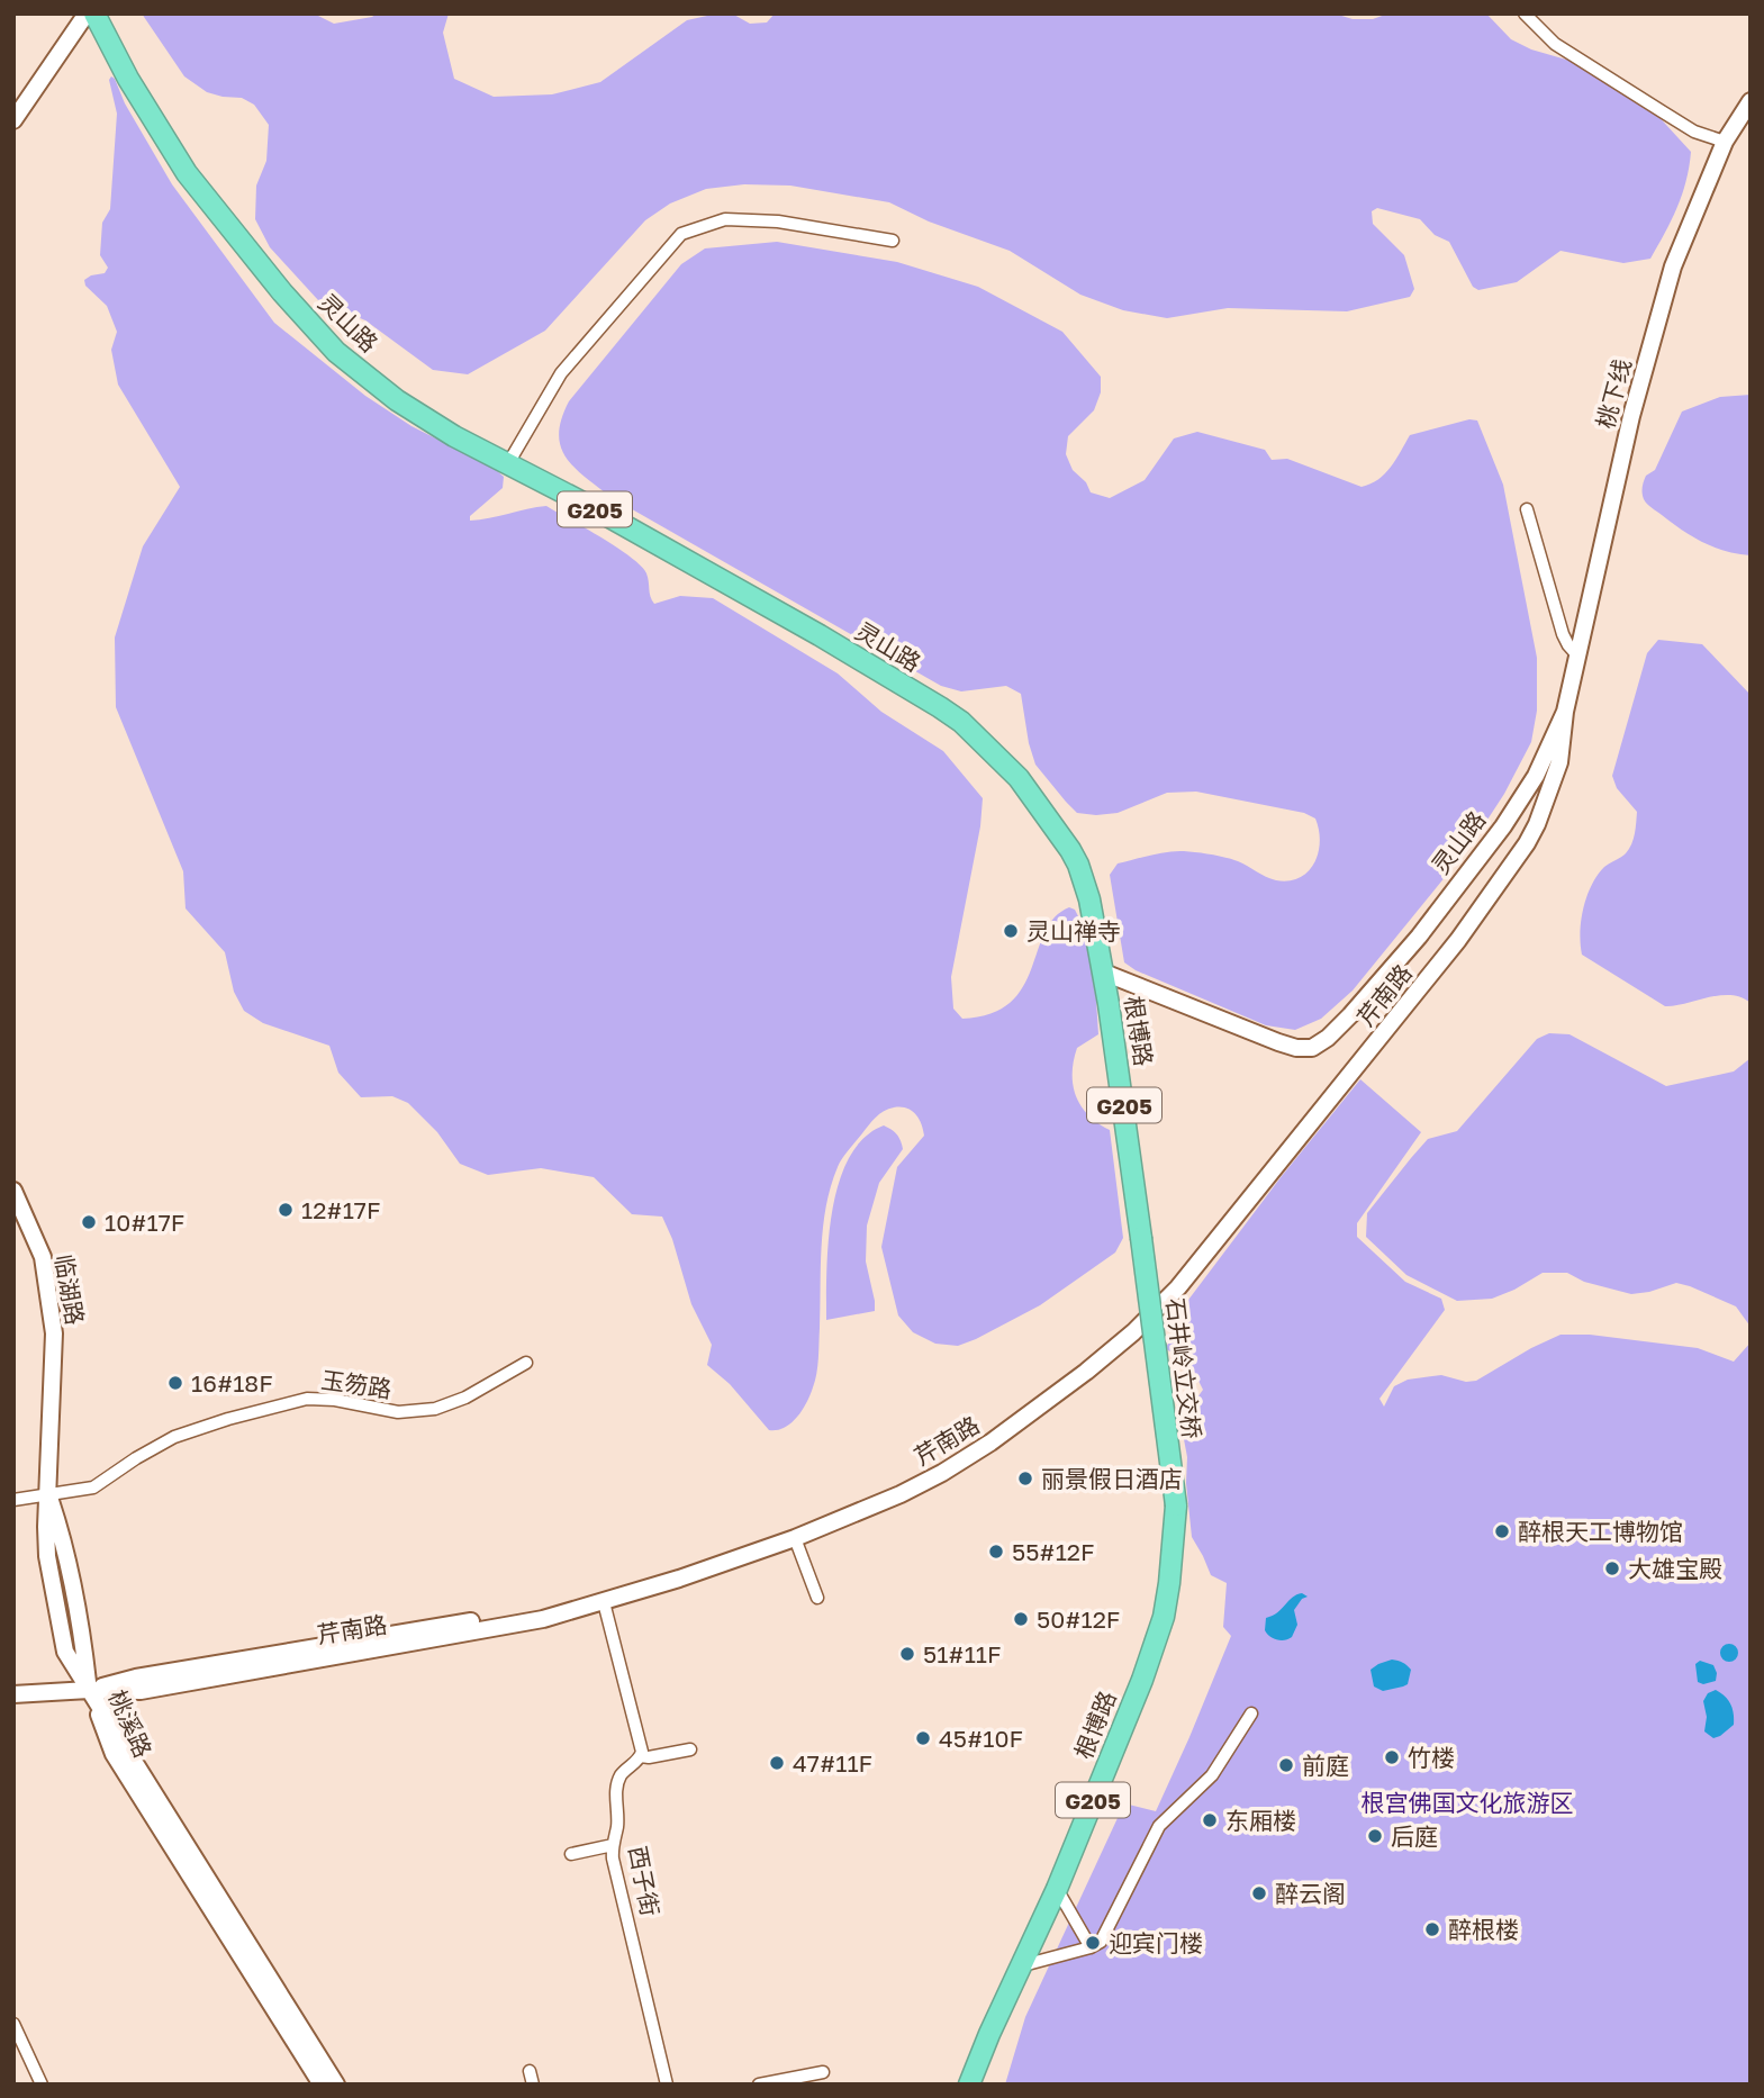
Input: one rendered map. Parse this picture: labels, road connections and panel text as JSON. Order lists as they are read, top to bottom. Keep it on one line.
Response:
{"streets":{"highway":["灵山路","G205","根博路","石井岭立交桥"],"main road":["桃下线","芹南路","临湖路","桃溪路"],"street":["玉笏路","西子街"]},"crossings":[["灵山路","桃下线"],["灵山路","芹南路"],["灵山路","根博路"],["桃下线","芹南路"],["芹南路","临湖路"],["芹南路","桃溪路"],["根博路","石井岭立交桥"],["临湖路","玉笏路"],["临湖路","桃溪路"]],"parks":["根宫佛国文化旅游区"],"places":["灵山禅寺","12#17F","10#17F","16#18F","丽景假日酒店","醉根天工博物馆","55#12F","大雄宝殿","50#12F","51#11F","45#10F","竹楼","47#11F","前庭","东厢楼","后庭","醉云阁","醉根楼","迎宾门楼"]}
